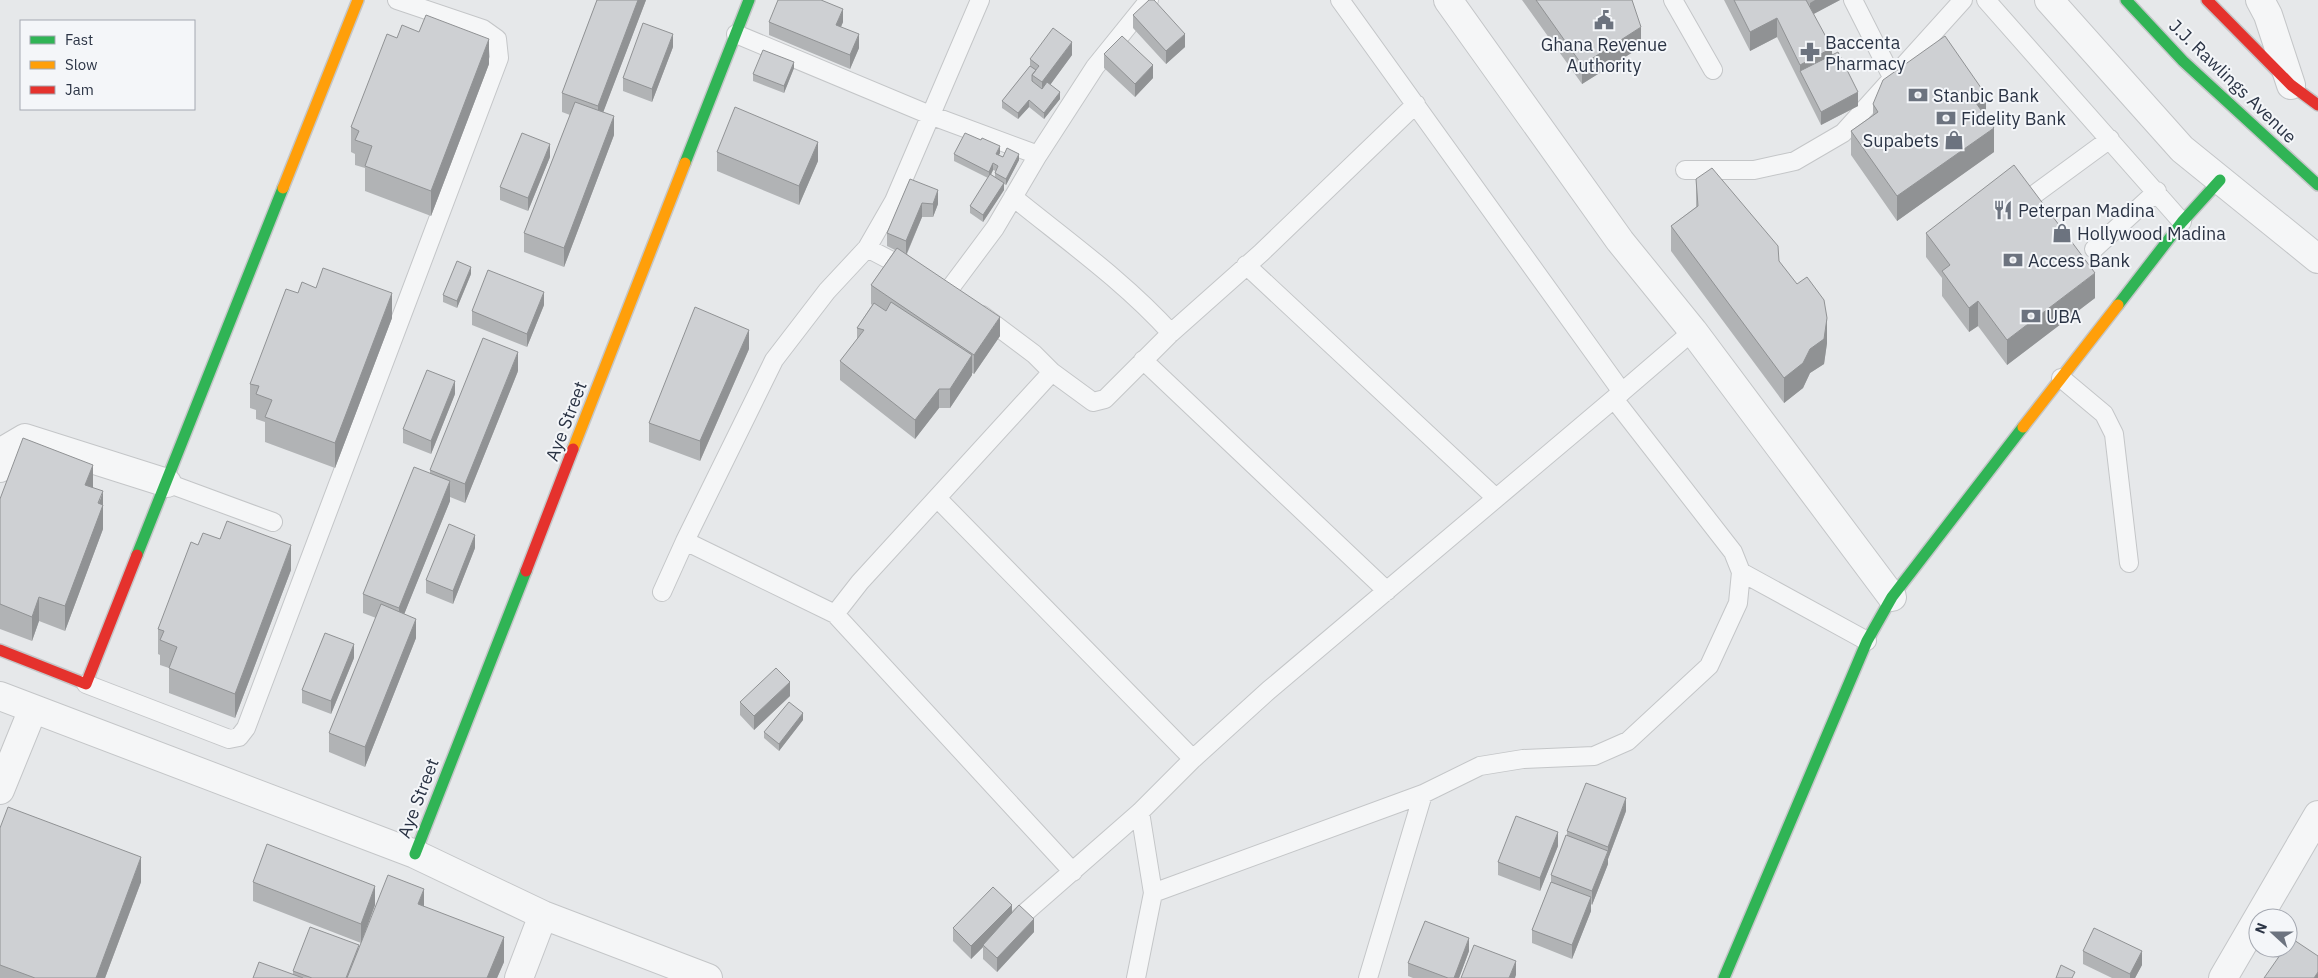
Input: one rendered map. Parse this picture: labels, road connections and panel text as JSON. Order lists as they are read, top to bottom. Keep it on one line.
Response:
{"streets":{"main road":["J.J. Rawlings Avenue","Aye Street"]},"places":{"public building":["Ghana Revenue Authority"],"pharmacy":["Baccenta Pharmacy"],"bank":["Stanbic Bank","Fidelity Bank","Access Bank","UBA"],"shop":["Supabets","Hollywood Madina"],"restaurant":["Peterpan Madina"]},"legend":["Fast","Slow","Jam"],"north":"left"}
